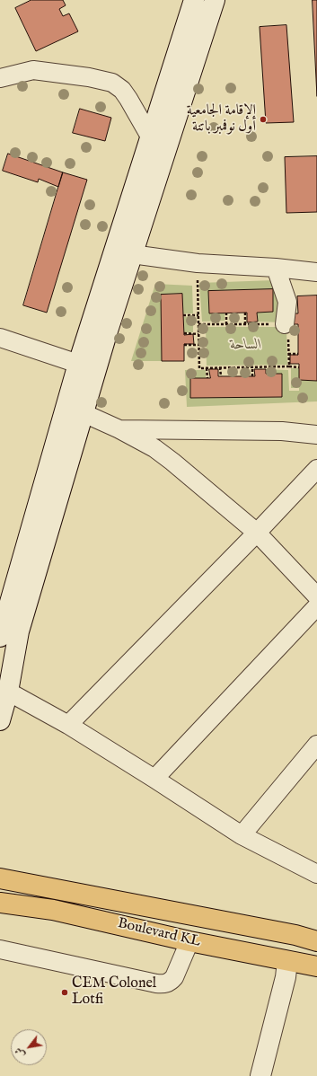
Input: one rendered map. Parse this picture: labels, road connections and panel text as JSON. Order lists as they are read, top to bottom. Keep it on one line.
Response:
{"streets":{"main road":["Boulevard KL"]},"parks":["الساحة"],"places":["الإقامة الجامعية أول نوفمبر باتنة","CEM Colonel Lotfi"],"north":"bottom left"}
